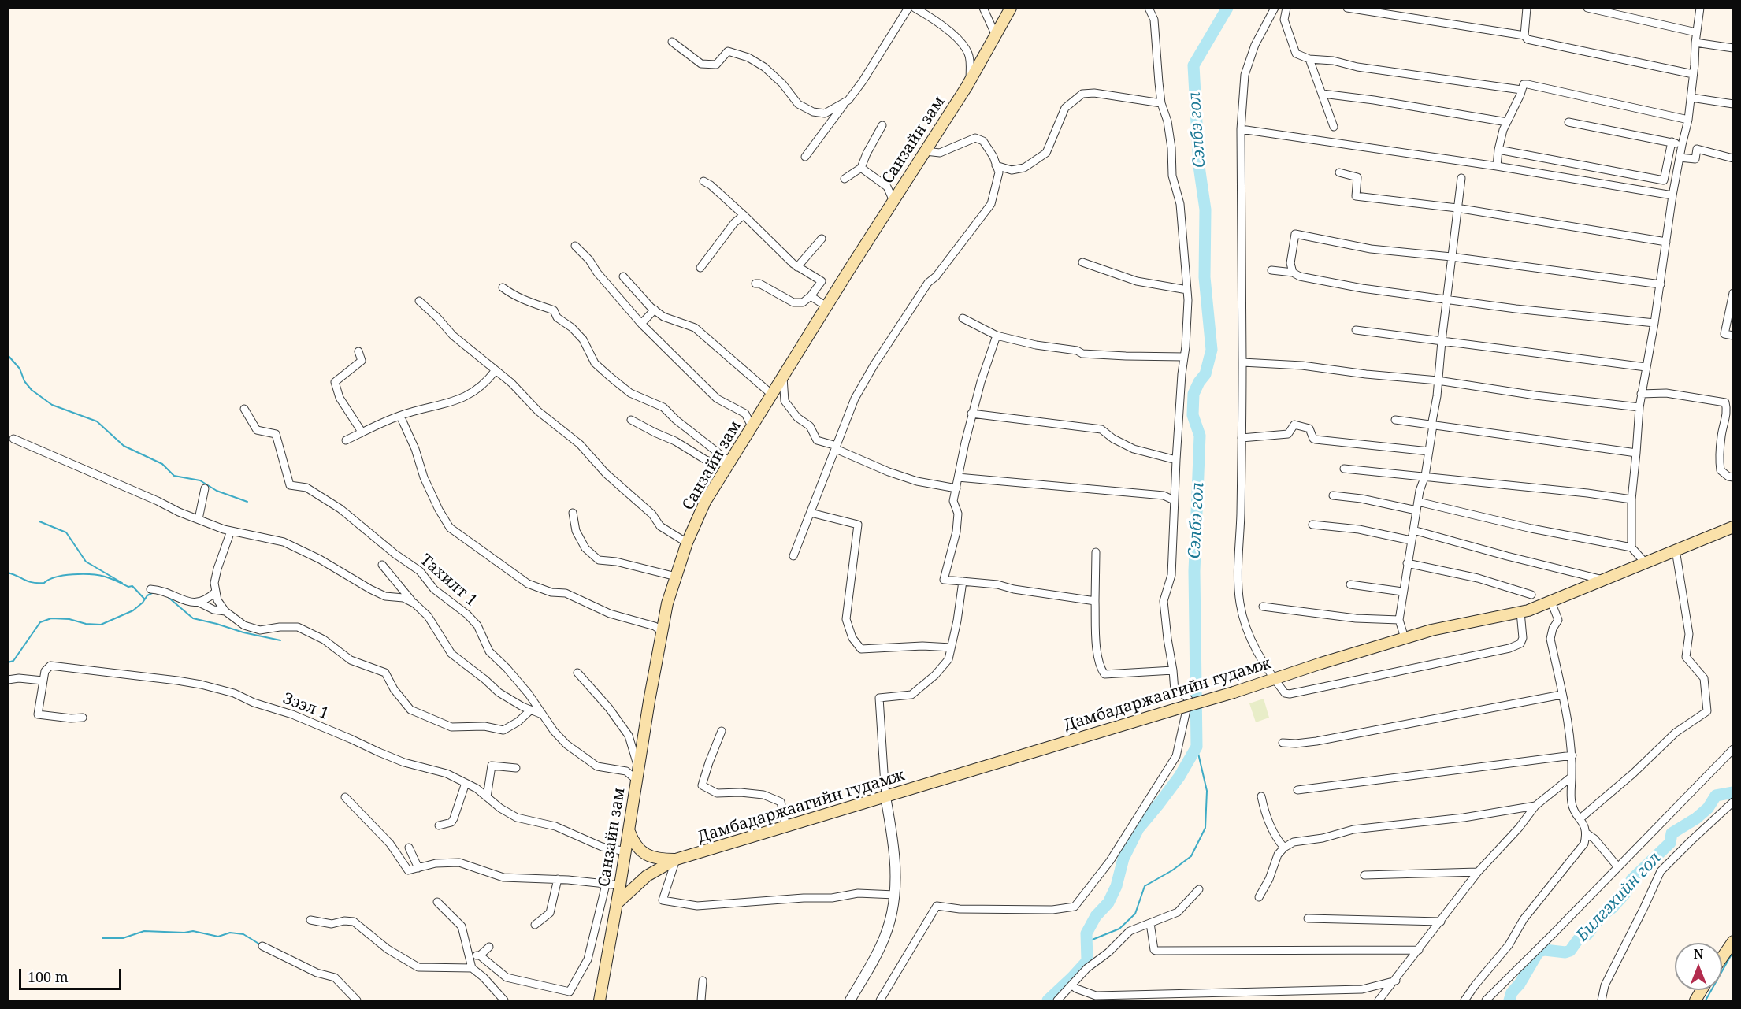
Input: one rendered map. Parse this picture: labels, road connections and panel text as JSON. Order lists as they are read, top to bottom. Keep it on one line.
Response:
{"streets":{"main road":["Санзайн зам","Дамбадаржаагийн гудамж"],"street":["Тахилт 1","Зээл 1"]},"crossings":[["Санзайн зам","Тахилт 1"],["Санзайн зам","Дамбадаржаагийн гудамж"],["Санзайн зам","Зээл 1"]],"water":["Сэлбэ гол","Билгэхийн гол"],"scale_bar":"100 m","north":"top"}
